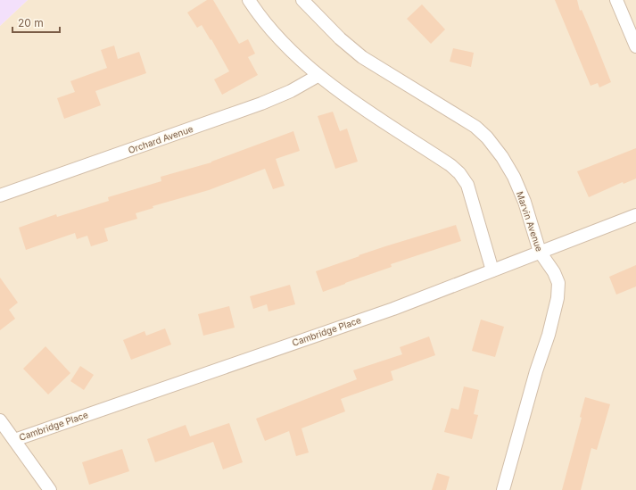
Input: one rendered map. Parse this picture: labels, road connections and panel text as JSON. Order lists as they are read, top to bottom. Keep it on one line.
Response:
{"streets":{"street":["Orchard Avenue","Marvin Avenue","Cambridge Place"]},"crossings":[["Marvin Avenue","Cambridge Place"]],"scale_bar":"20 m"}
